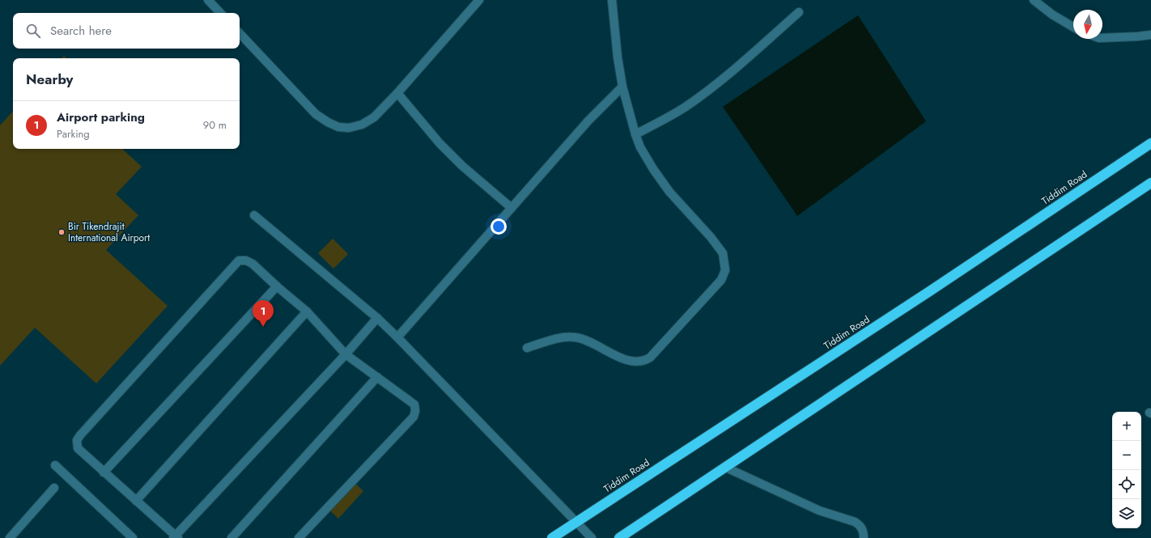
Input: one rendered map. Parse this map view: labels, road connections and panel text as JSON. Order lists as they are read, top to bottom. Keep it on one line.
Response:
{"streets":{"highway":["Tiddim Road"]},"places":["Bir Tikendrajit International Airport"],"north":"bottom","page":{"search":"Search here","heading":"Nearby","list":[{"mark":"1","name":"Airport parking","note":"Parking","value":"90 m"}],"pins":"1","map_buttons":["+","−"]}}
